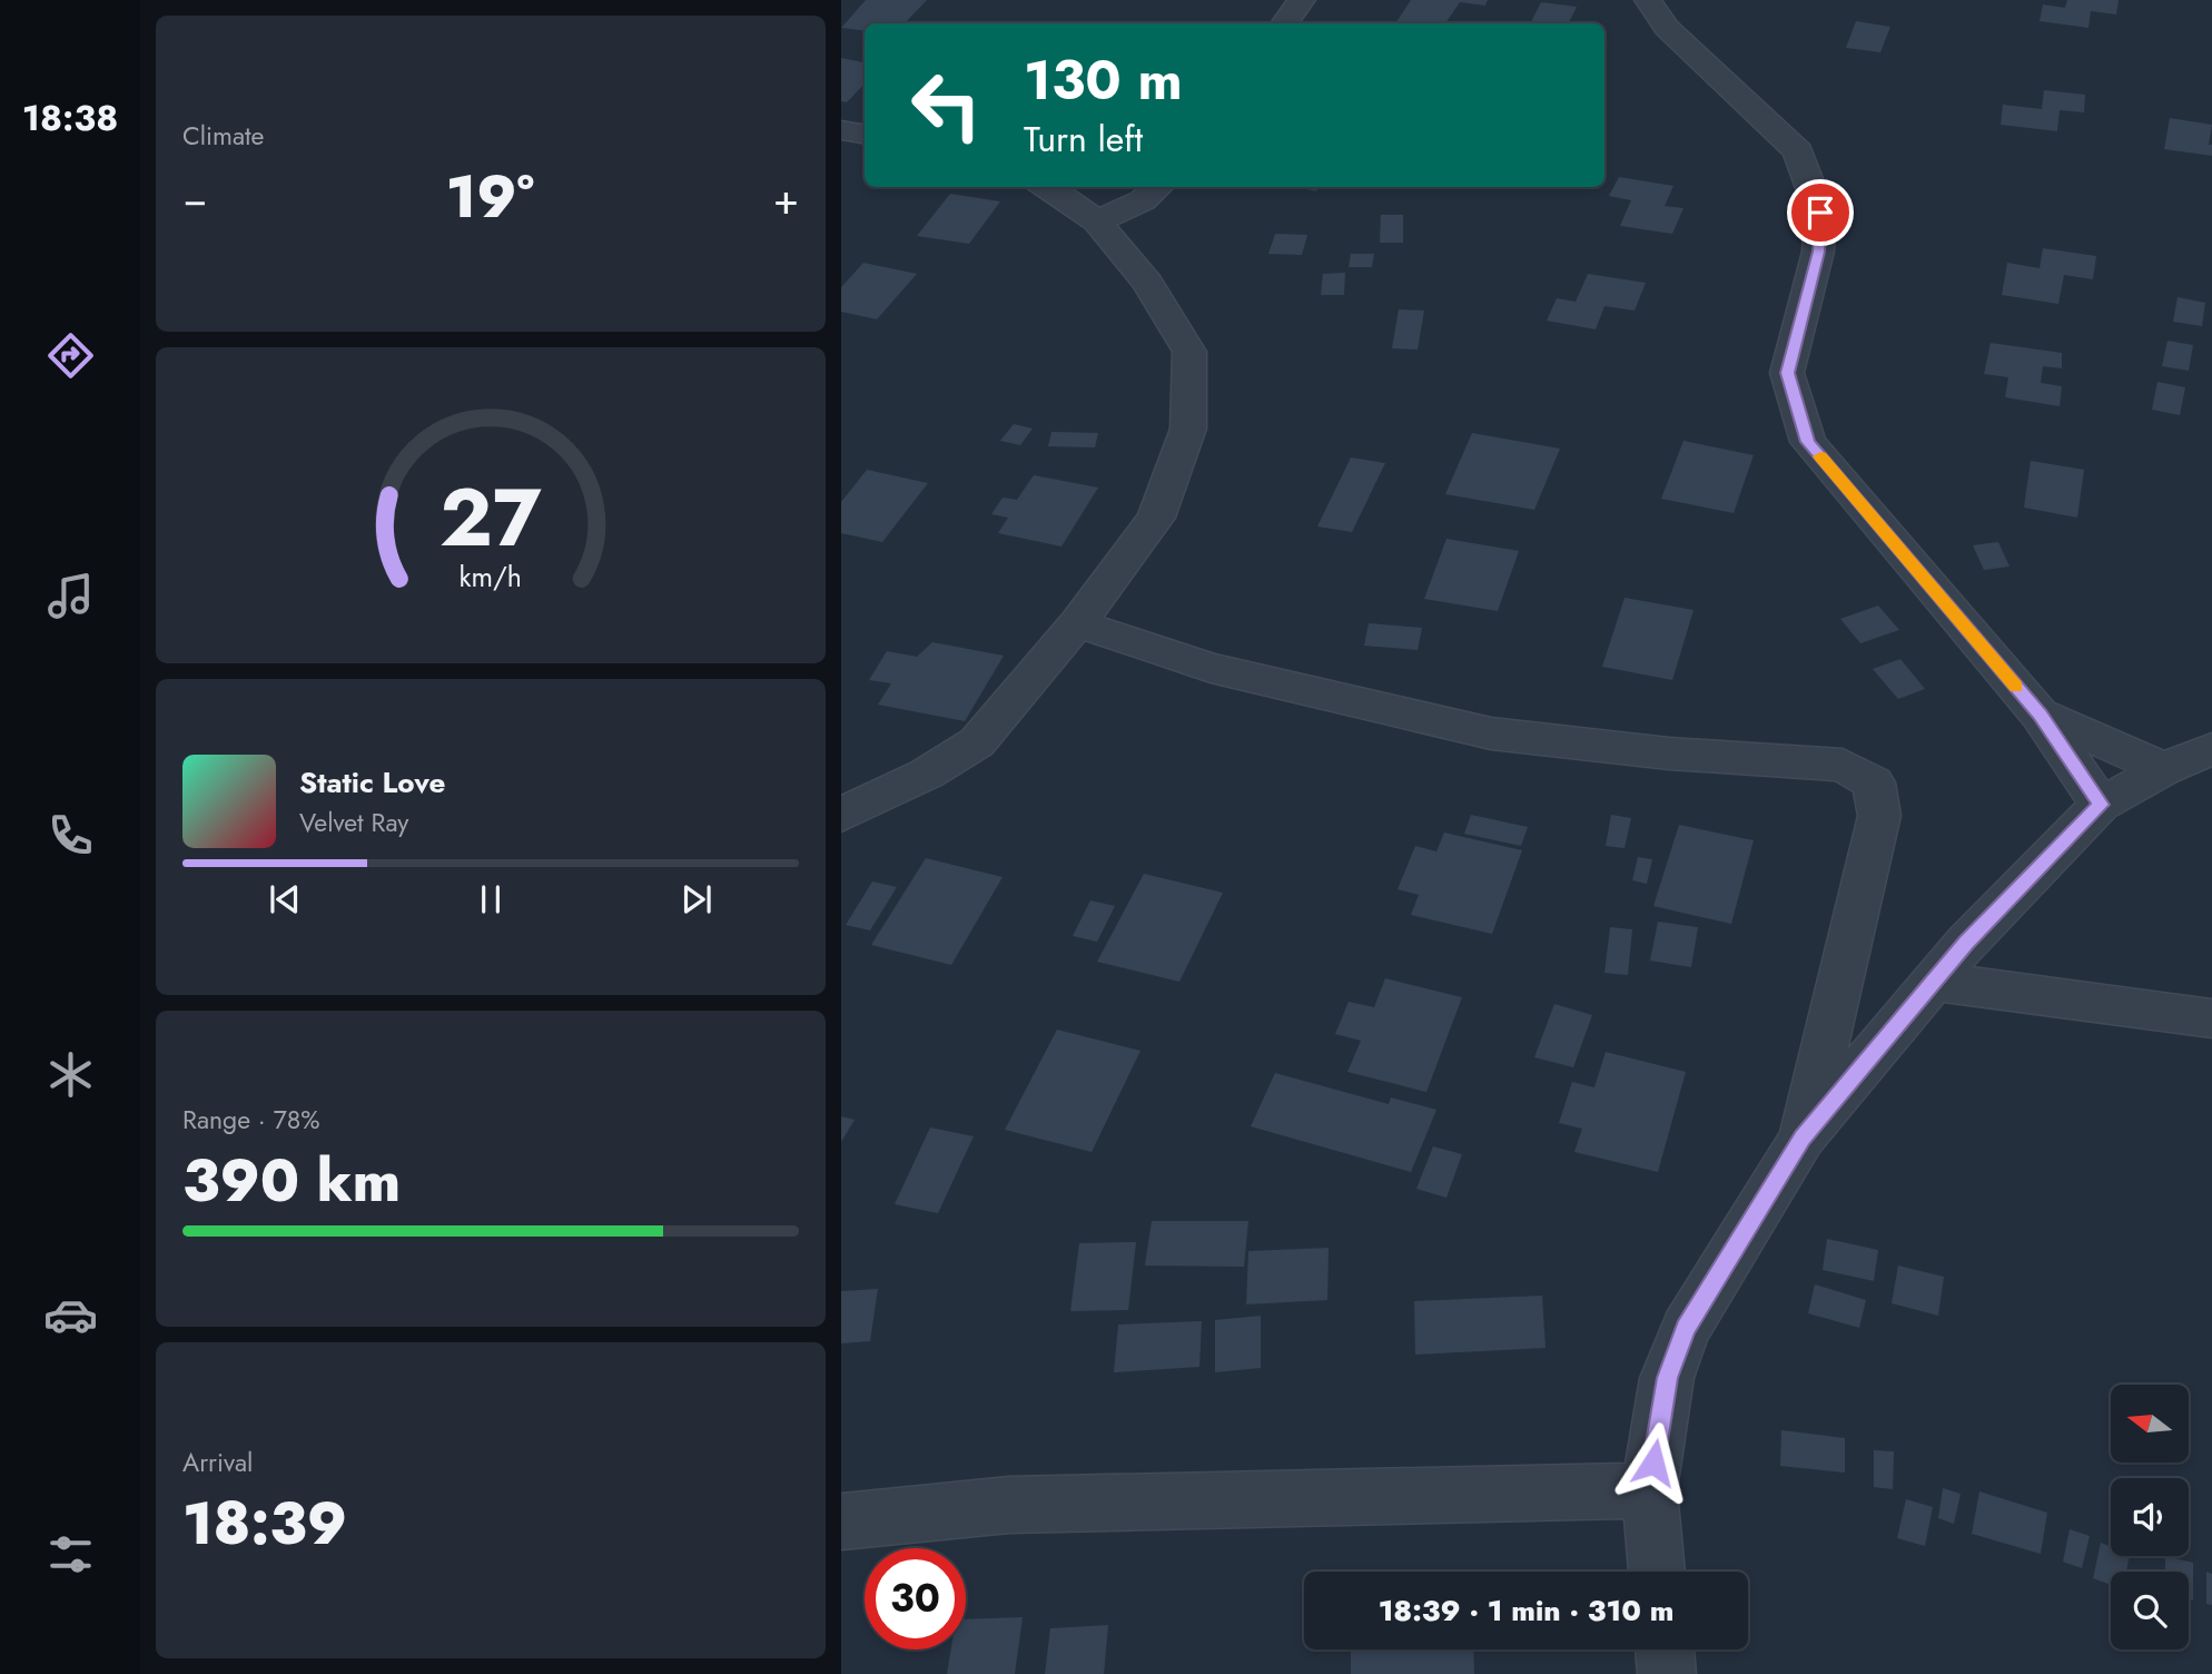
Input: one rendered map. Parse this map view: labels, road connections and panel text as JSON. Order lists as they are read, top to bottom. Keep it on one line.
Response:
{"north":"left","page":{"tabs":"18:38","tile":["Climate",["Range · 78%","390 km"],["Arrival","18:39"]],"turn":["130 m","Turn left"],"heat":["−","19°","+"],"song":["Static Love","Velvet Ray"],"limit":"30","trip":"18:39 · 1 min · 310 m","gauge":["27","km/h"]}}
